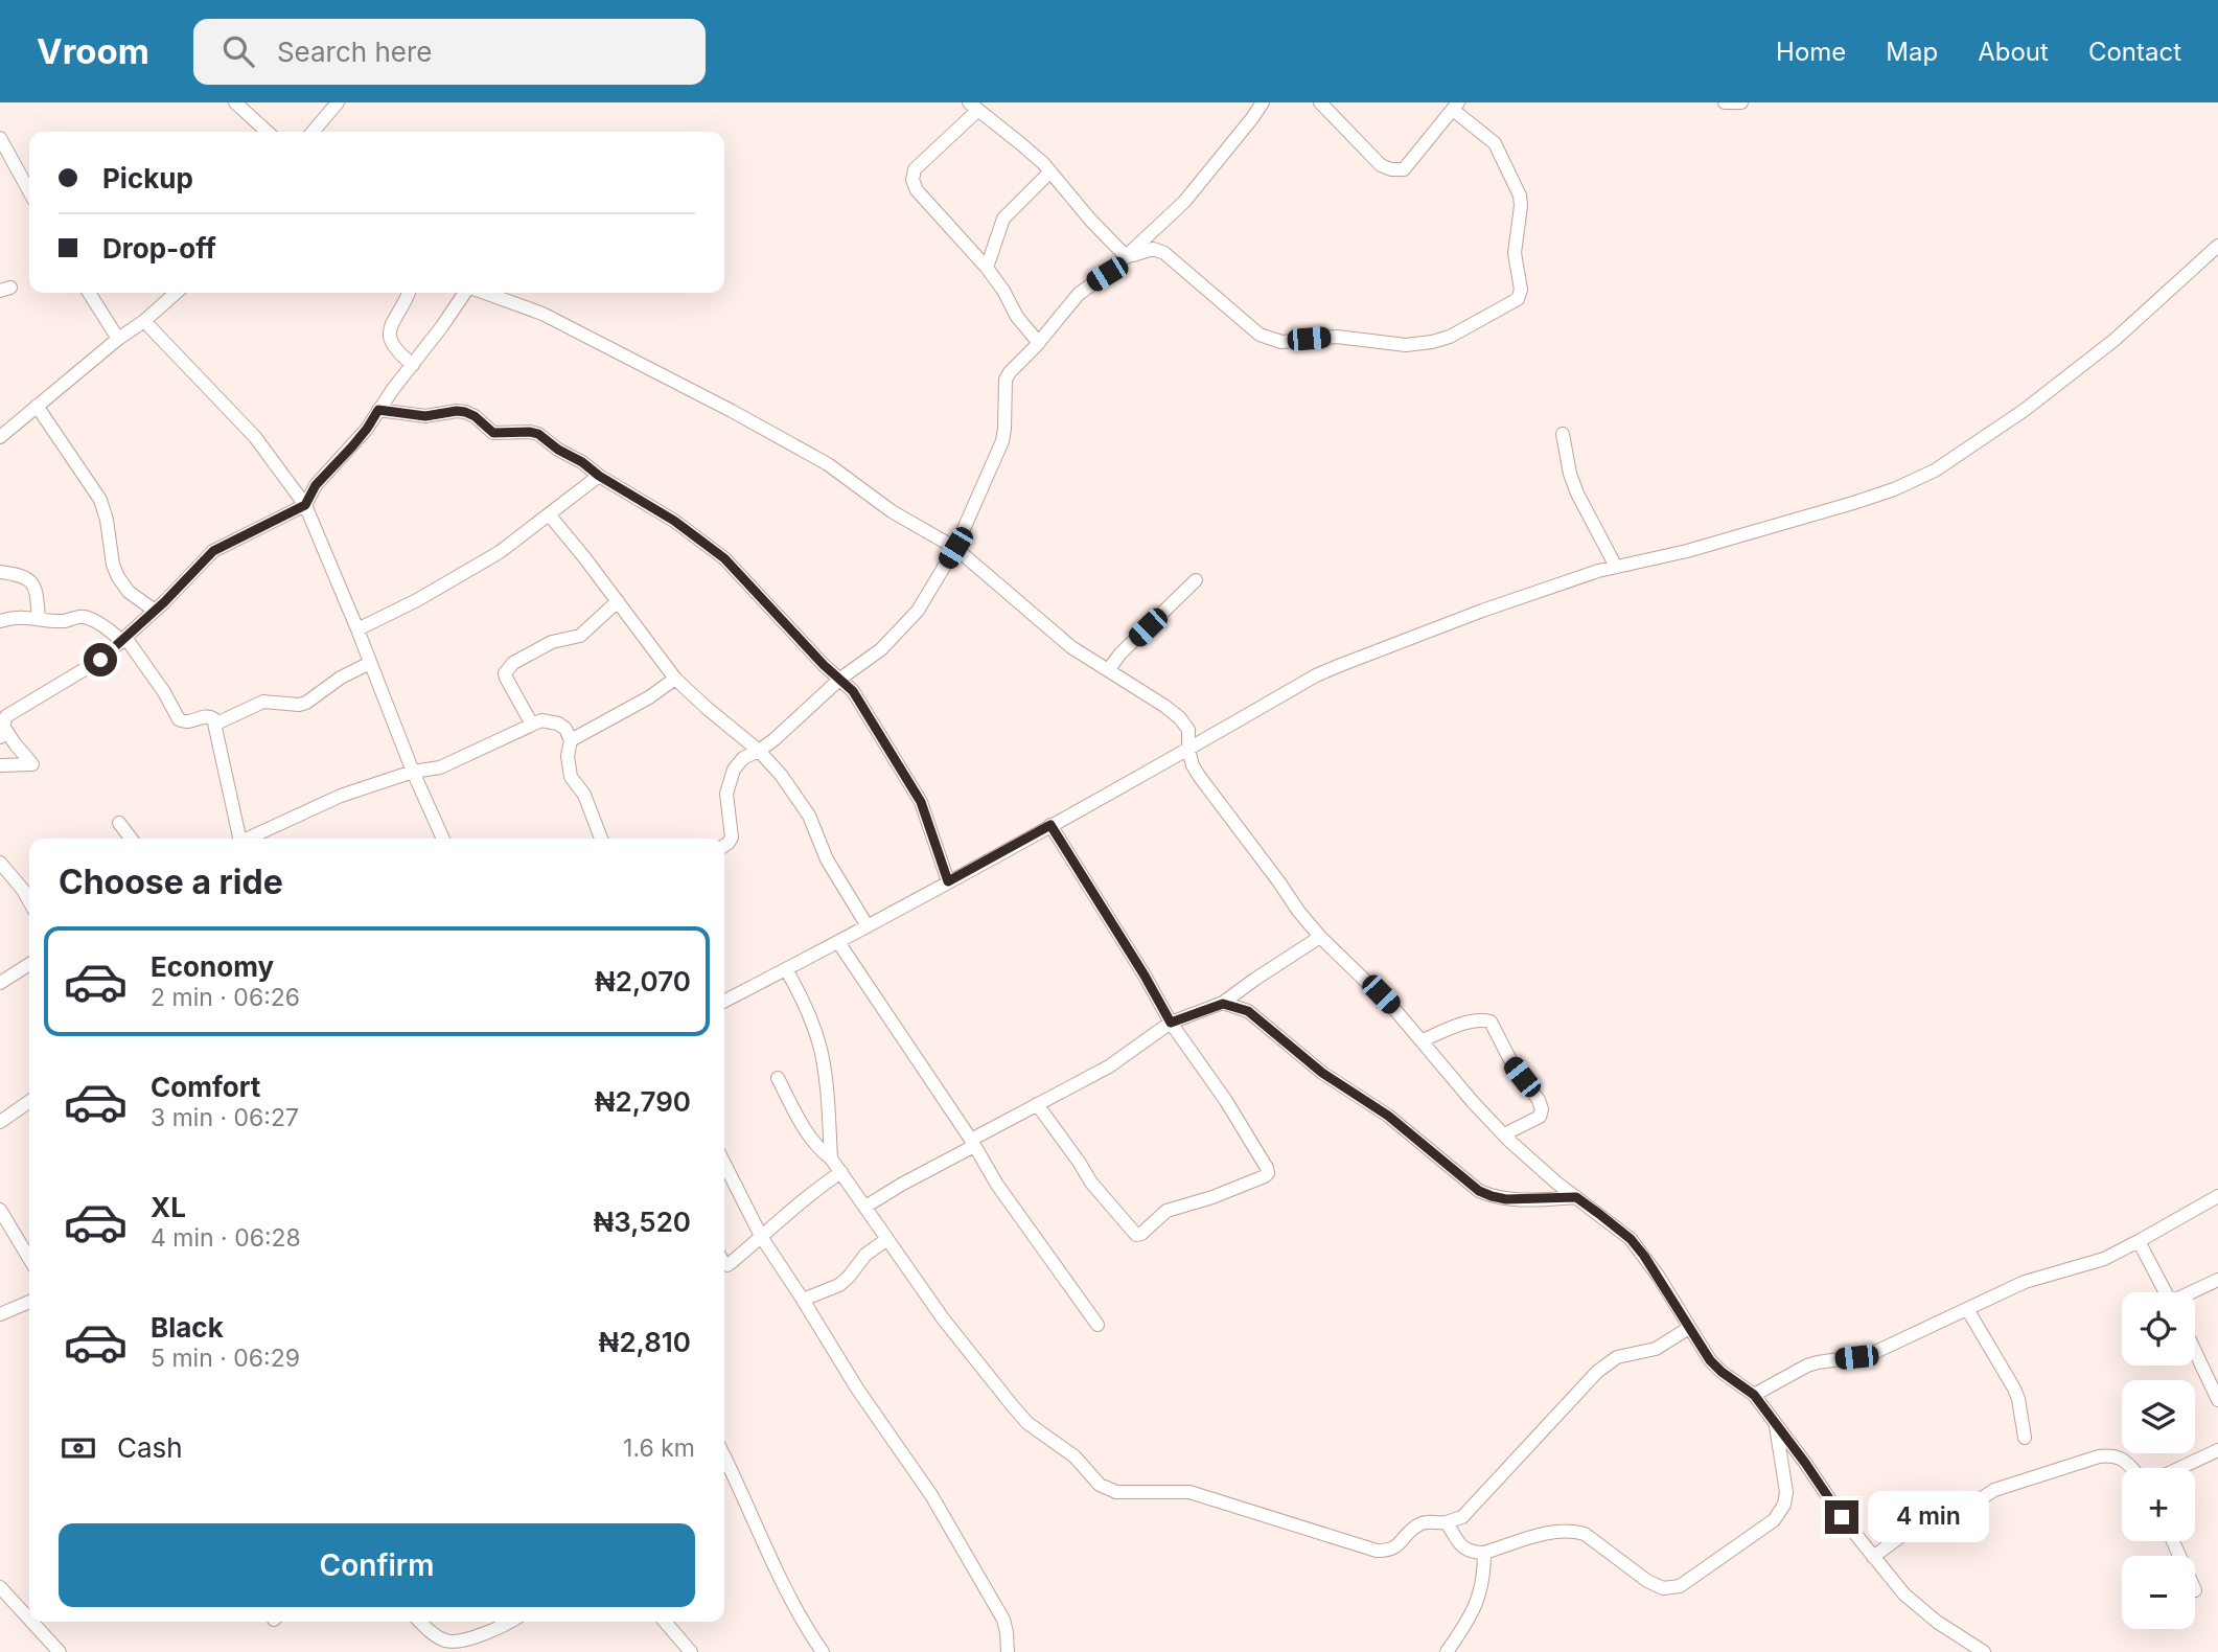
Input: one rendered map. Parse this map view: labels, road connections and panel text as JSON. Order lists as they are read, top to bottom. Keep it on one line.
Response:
{"page":{"header":"Vroom","search":"Search here","nav":["Home","Map","About","Contact"],"banner":["Pickup","Drop-off"],"heading":"Choose a ride","list":[{"name":"Economy","note":"2 min · 06:26","value":"₦2,070"},{"name":"Comfort","note":"3 min · 06:27","value":"₦2,790"},{"name":"XL","note":"4 min · 06:28","value":"₦3,520"},{"name":"Black","note":"5 min · 06:29","value":"₦2,810"}],"map_buttons":["+","−"],"pay":["Cash","1.6 km"],"bubble":"4 min","buttons":"Confirm"}}
